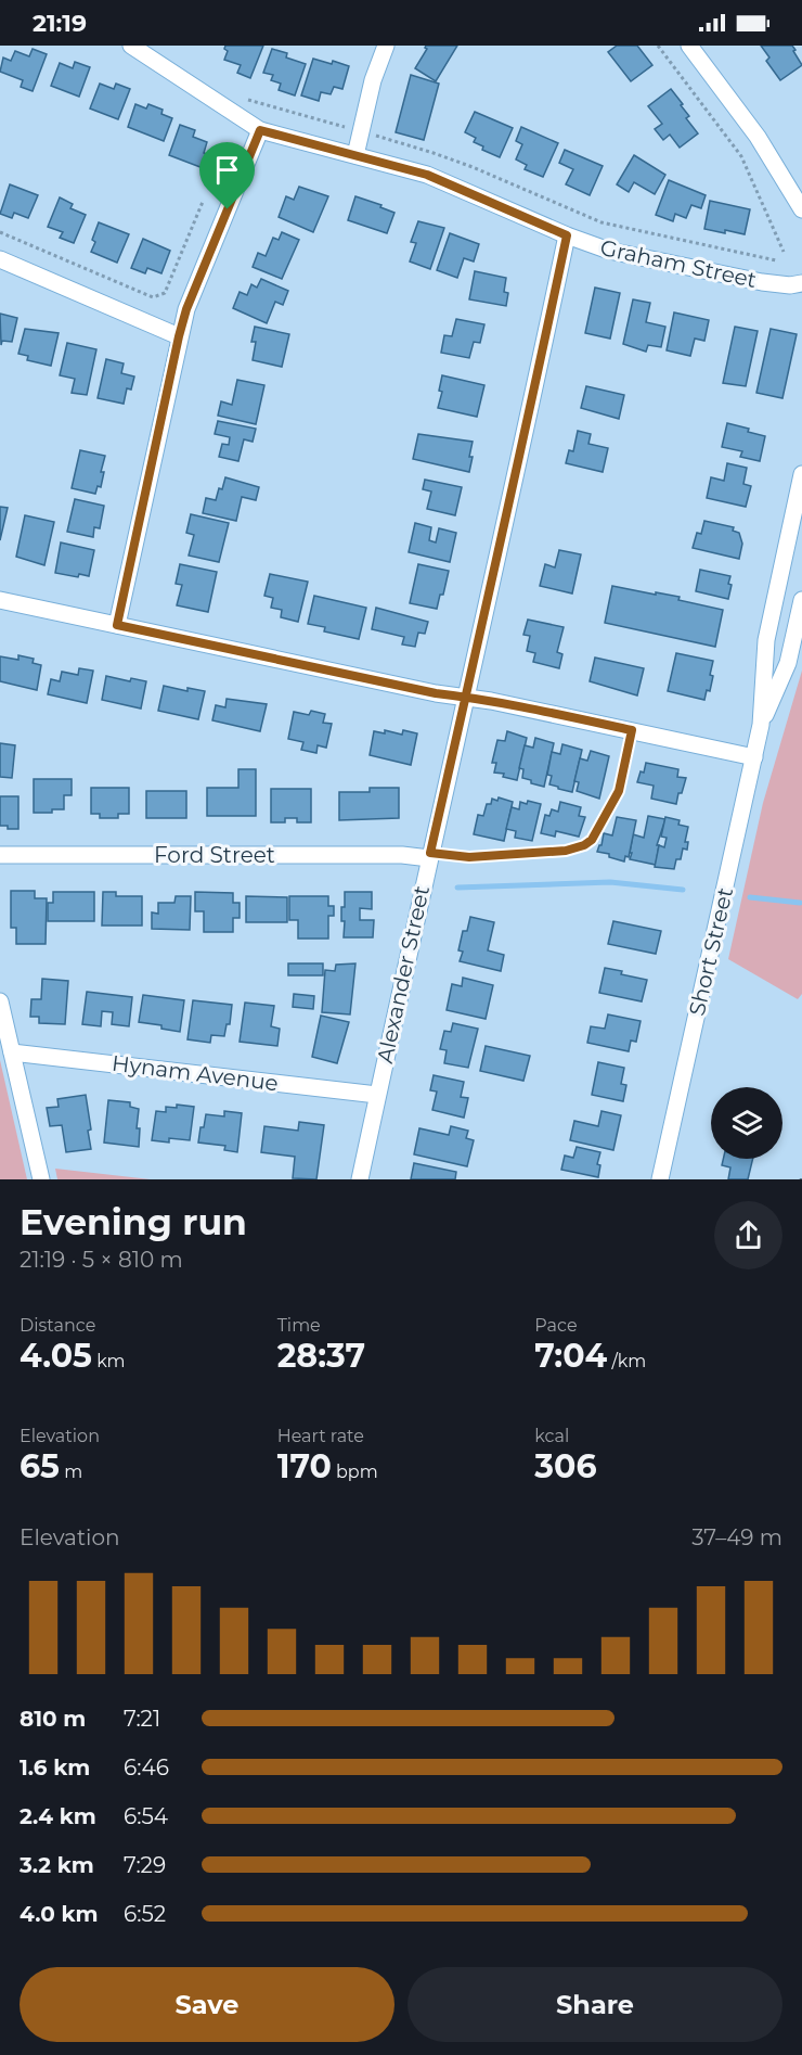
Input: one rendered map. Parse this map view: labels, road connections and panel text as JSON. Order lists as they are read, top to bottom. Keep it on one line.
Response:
{"streets":{"street":["Graham Street","Ford Street","Short Street","Alexander Street","Hynam Avenue"]},"crossings":[["Graham Street","Alexander Street"],["Ford Street","Alexander Street"],["Alexander Street","Hynam Avenue"]],"page":{"status":"21:19","heading":["Evening run","21:19 · 5 × 810 m"],"stats":[["Distance","4.05 km"],["Time","28:37"],["Pace","7:04 /km"],["Elevation","65 m"],["Heart rate","170 bpm"],["kcal","306"]],"chart":["Elevation","37–49 m"],"list":[{"name":"810 m","note":"7:21"},{"name":"1.6 km","note":"6:46"},{"name":"2.4 km","note":"6:54"},{"name":"3.2 km","note":"7:29"},{"name":"4.0 km","note":"6:52"}],"buttons":["Save","Share"]}}
